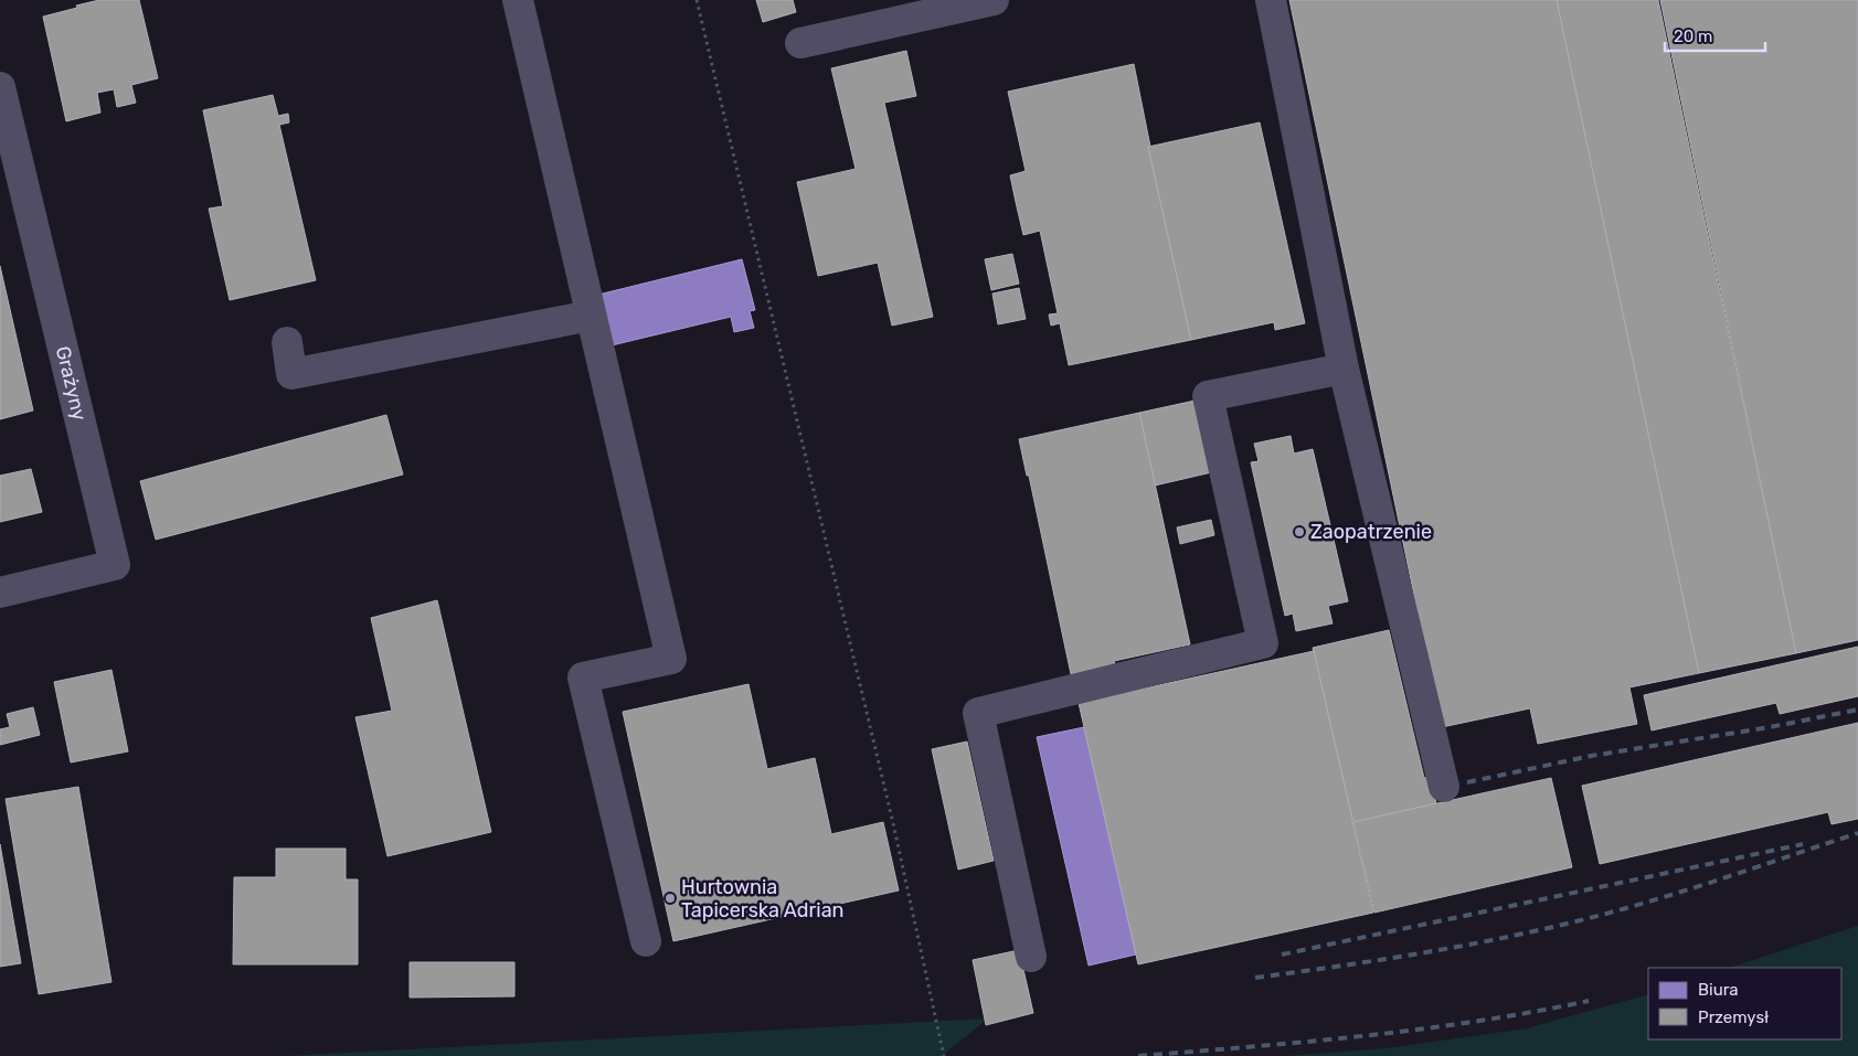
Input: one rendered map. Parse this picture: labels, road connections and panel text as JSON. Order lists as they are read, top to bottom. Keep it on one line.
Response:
{"streets":{"lane":["Grażyny"]},"places":["Zaopatrzenie","Hurtownia Tapicerska Adrian"],"legend":["Biura","Przemysł"],"scale_bar":"20 m"}
